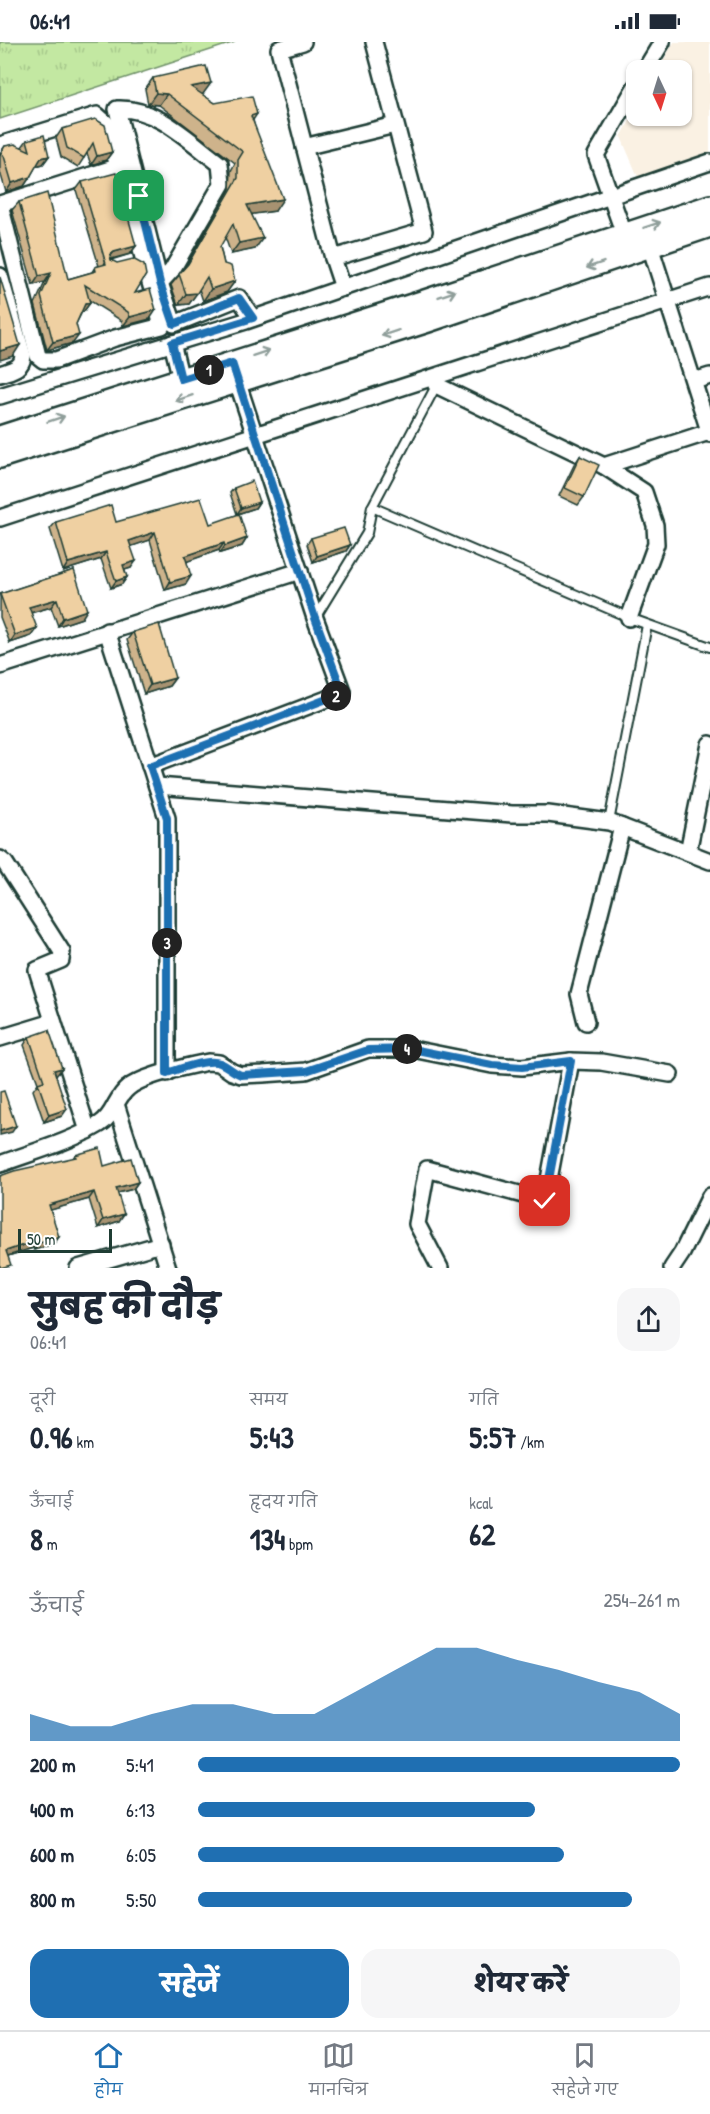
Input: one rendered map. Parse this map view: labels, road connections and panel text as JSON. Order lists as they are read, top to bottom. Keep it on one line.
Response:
{"scale_bar":"50 m","north":"bottom","page":{"status":"06:41","pins":["1","2","3","4"],"scale":"50 m","heading":["सुबह की दौड़","06:41"],"stats":[["दूरी","0.96 km"],["समय","5:43"],["गति","5:57 /km"],["ऊँचाई","8 m"],["हृदय गति","134 bpm"],["kcal","62"]],"chart":["ऊँचाई","254–261 m"],"list":[{"name":"200 m","note":"5:41"},{"name":"400 m","note":"6:13"},{"name":"600 m","note":"6:05"},{"name":"800 m","note":"5:50"}],"buttons":["सहेजें","शेयर करें"],"tabs":["होम","मानचित्र","सहेजे गए"]}}
